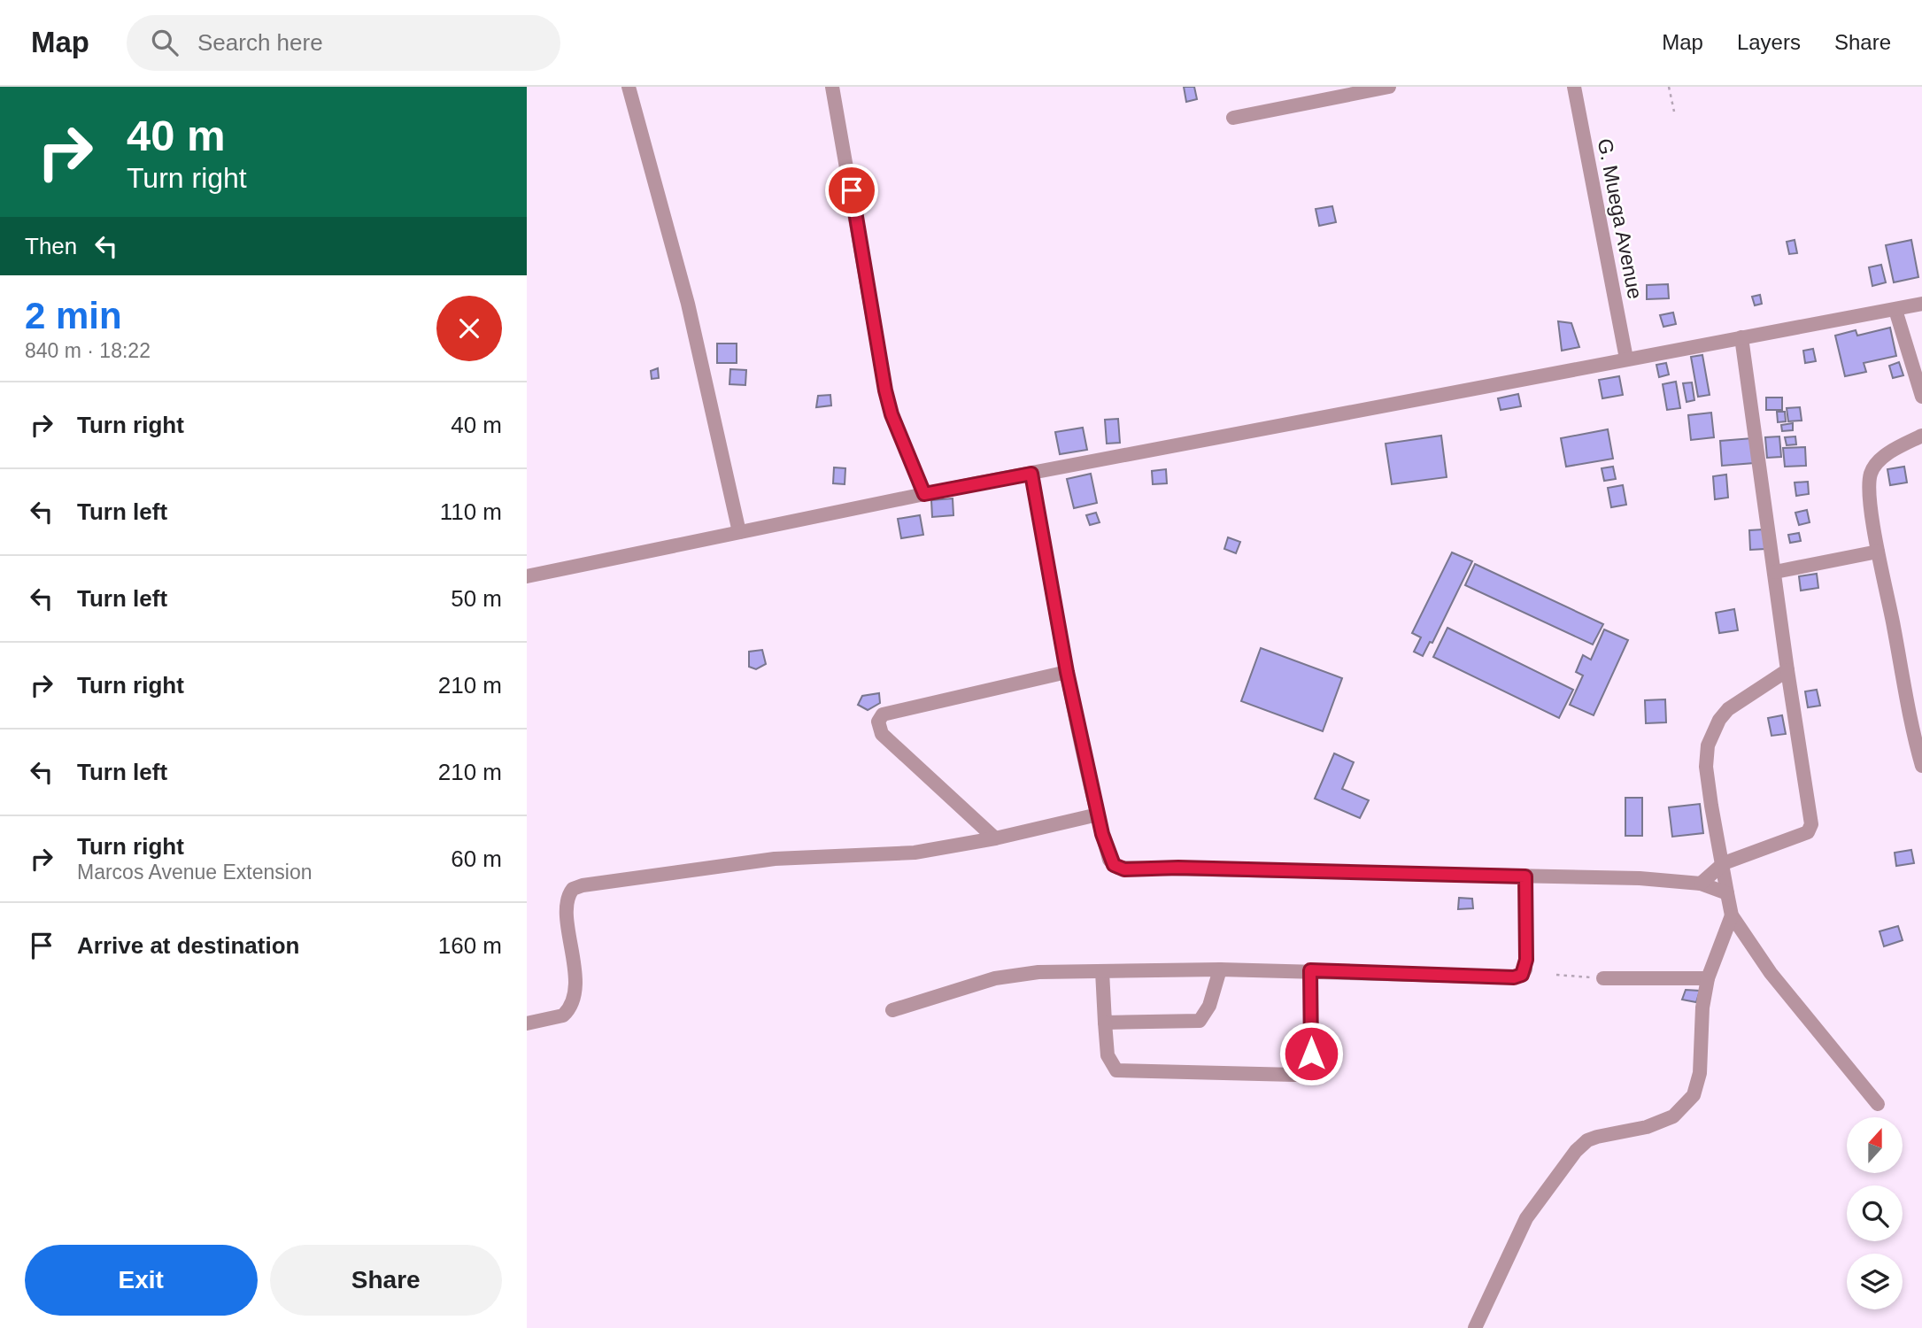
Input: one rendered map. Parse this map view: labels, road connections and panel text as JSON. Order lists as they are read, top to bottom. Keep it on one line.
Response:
{"streets":{"street":["G. Muega Avenue"]},"north":"top","page":{"header":"Map","search":"Search here","nav":["Map","Layers","Share"],"turn":["40 m","Turn right"],"then":"Then","heading":["2 min","840 m · 18:22"],"list":[{"name":"Turn right","value":"40 m"},{"name":"Turn left","value":"110 m"},{"name":"Turn left","value":"50 m"},{"name":"Turn right","value":"210 m"},{"name":"Turn left","value":"210 m"},{"name":"Turn right","note":"Marcos Avenue Extension","value":"60 m"},{"name":"Arrive at destination","value":"160 m"}],"buttons":["Exit","Share"]}}
